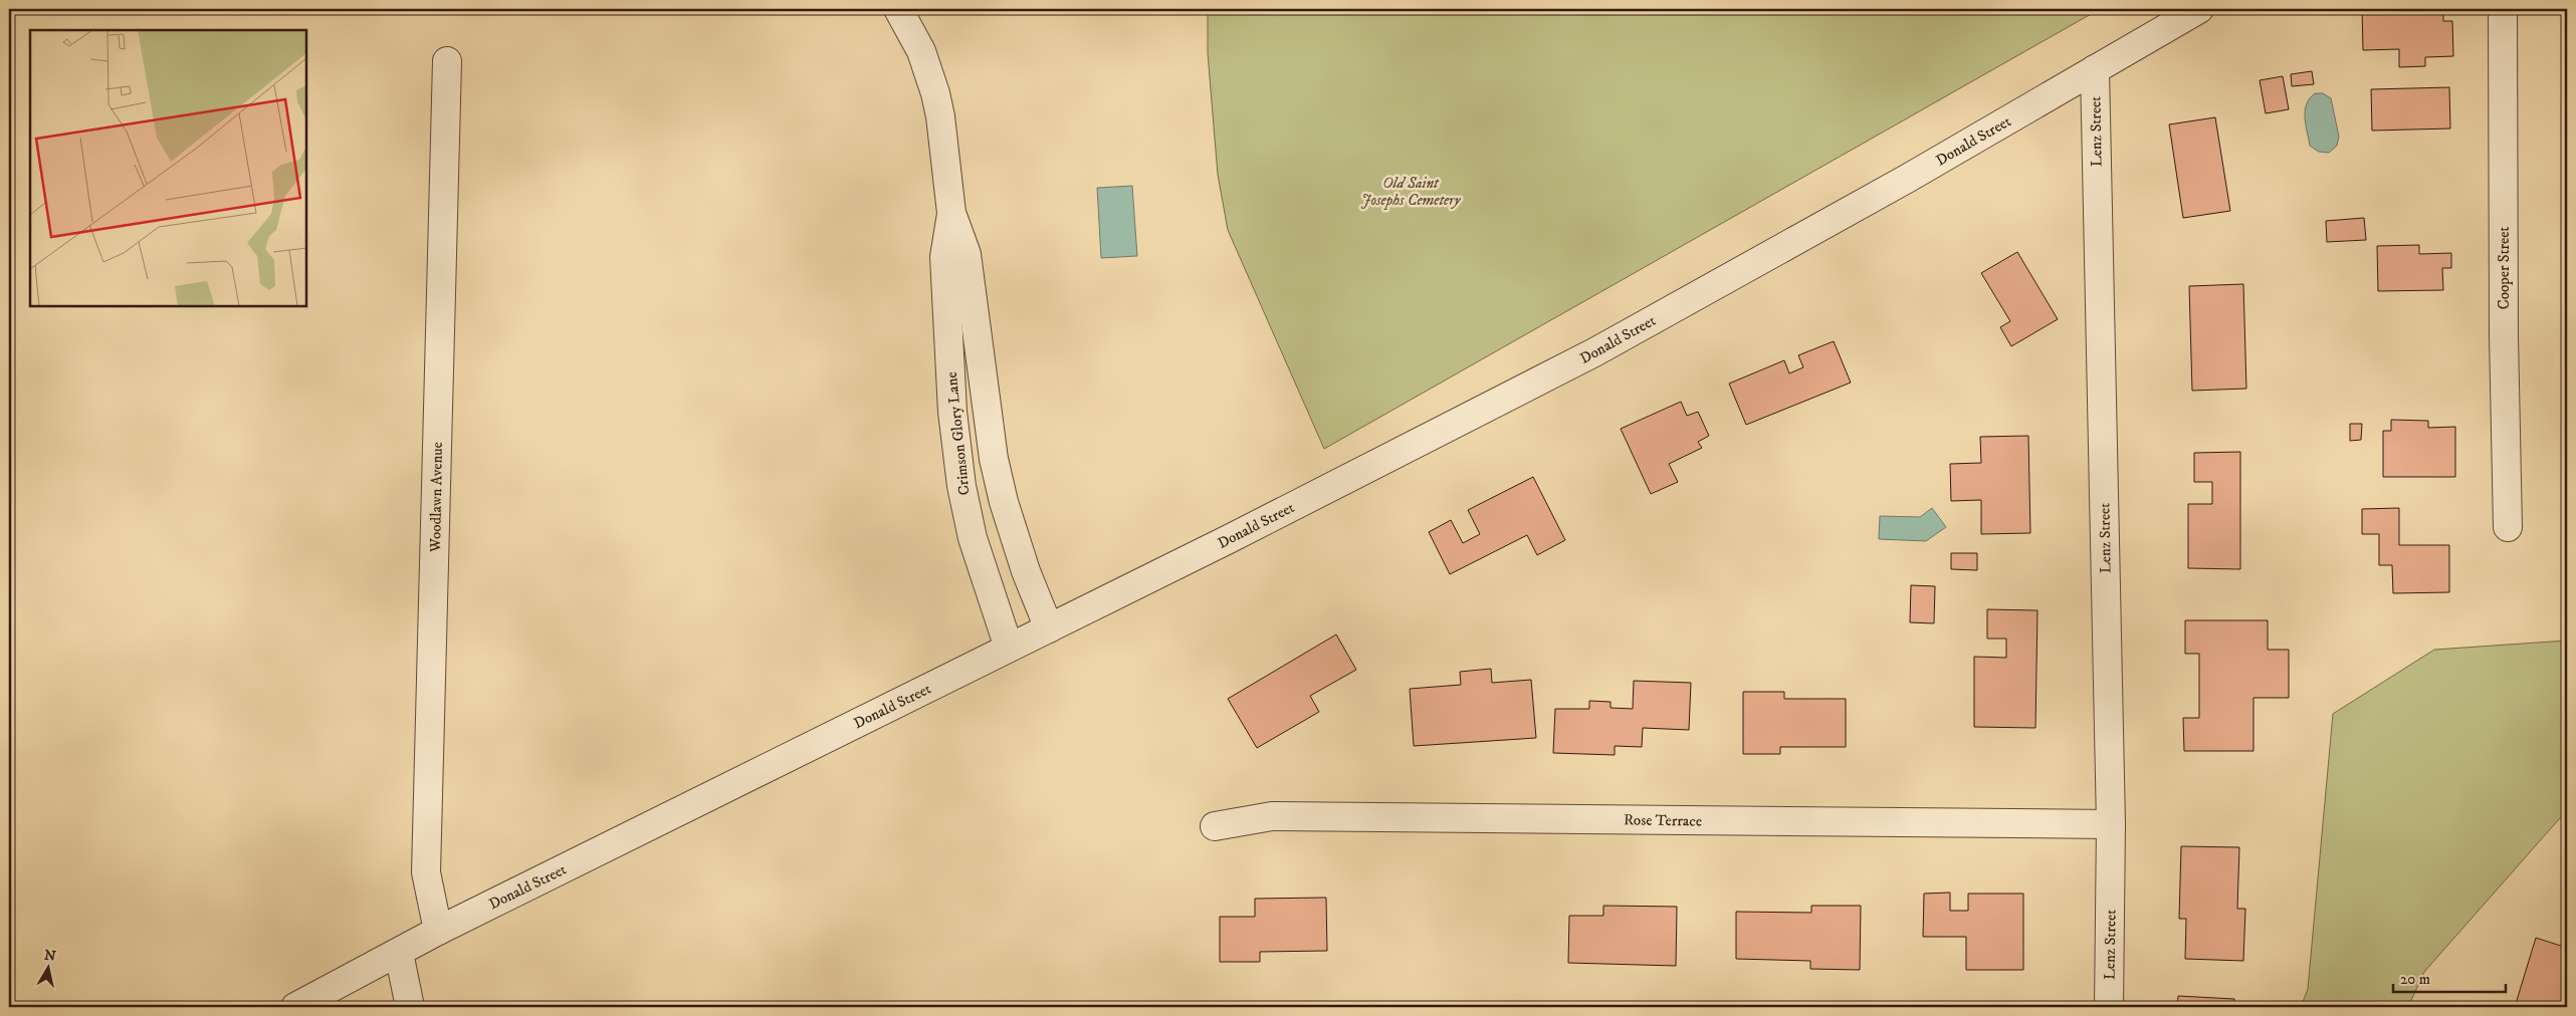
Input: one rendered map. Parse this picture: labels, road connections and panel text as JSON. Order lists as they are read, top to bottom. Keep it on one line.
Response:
{"streets":{"street":["Lenz Street","Donald Street","Cooper Street","Crimson Glory Lane","Woodlawn Avenue","Rose Terrace"]},"crossings":[["Lenz Street","Donald Street"],["Lenz Street","Rose Terrace"],["Donald Street","Crimson Glory Lane"],["Donald Street","Woodlawn Avenue"]],"parks":["Old Saint Josephs Cemetery"],"scale_bar":"20 m","north":"top"}
